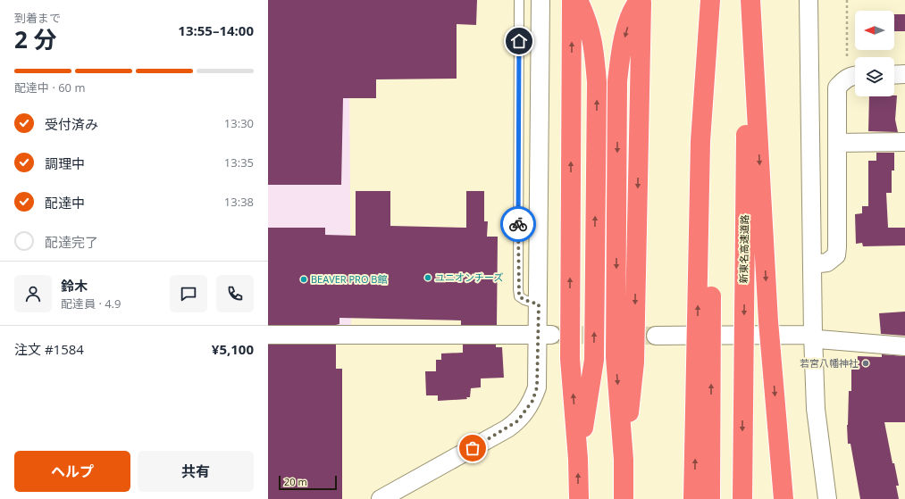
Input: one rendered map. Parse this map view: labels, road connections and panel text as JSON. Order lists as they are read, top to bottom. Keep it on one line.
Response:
{"streets":{"highway":["新東名高速道路"]},"places":["ユニオンチーズ","BEAVER PRO B館","若宮八幡神社"],"scale_bar":"20 m","north":"left","page":{"heading":["2 分","到着まで","13:55–14:00"],"panel":["鈴木","配達員 · 4.9","注文 #1584","¥5,100"],"bar":"配達中 · 60 m","list":[["受付済み","13:30"],["調理中","13:35"],["配達中","13:38"],"配達完了"],"buttons":["ヘルプ","共有"],"scale":"20 m"}}
